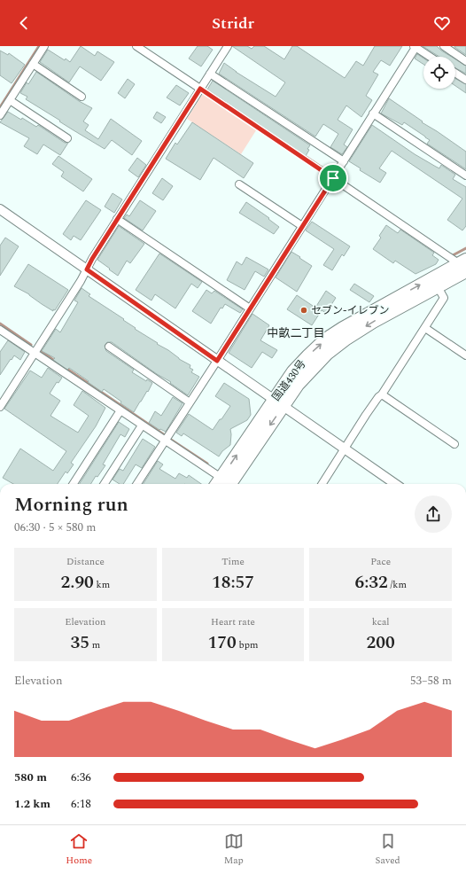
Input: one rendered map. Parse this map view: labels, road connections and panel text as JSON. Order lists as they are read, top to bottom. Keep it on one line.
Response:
{"streets":{"highway":["国道430号"]},"districts":["中畝二丁目"],"places":["セブン-イレブン"],"page":{"header":"Stridr","heading":["Morning run","06:30 · 5 × 580 m"],"stats":[["Distance","2.90 km"],["Time","18:57"],["Pace","6:32 /km"],["Elevation","35 m"],["Heart rate","170 bpm"],["kcal","200"]],"chart":["Elevation","53–58 m"],"list":[{"name":"580 m","note":"6:36"},{"name":"1.2 km","note":"6:18"}],"tabs":["Home","Map","Saved"]}}
